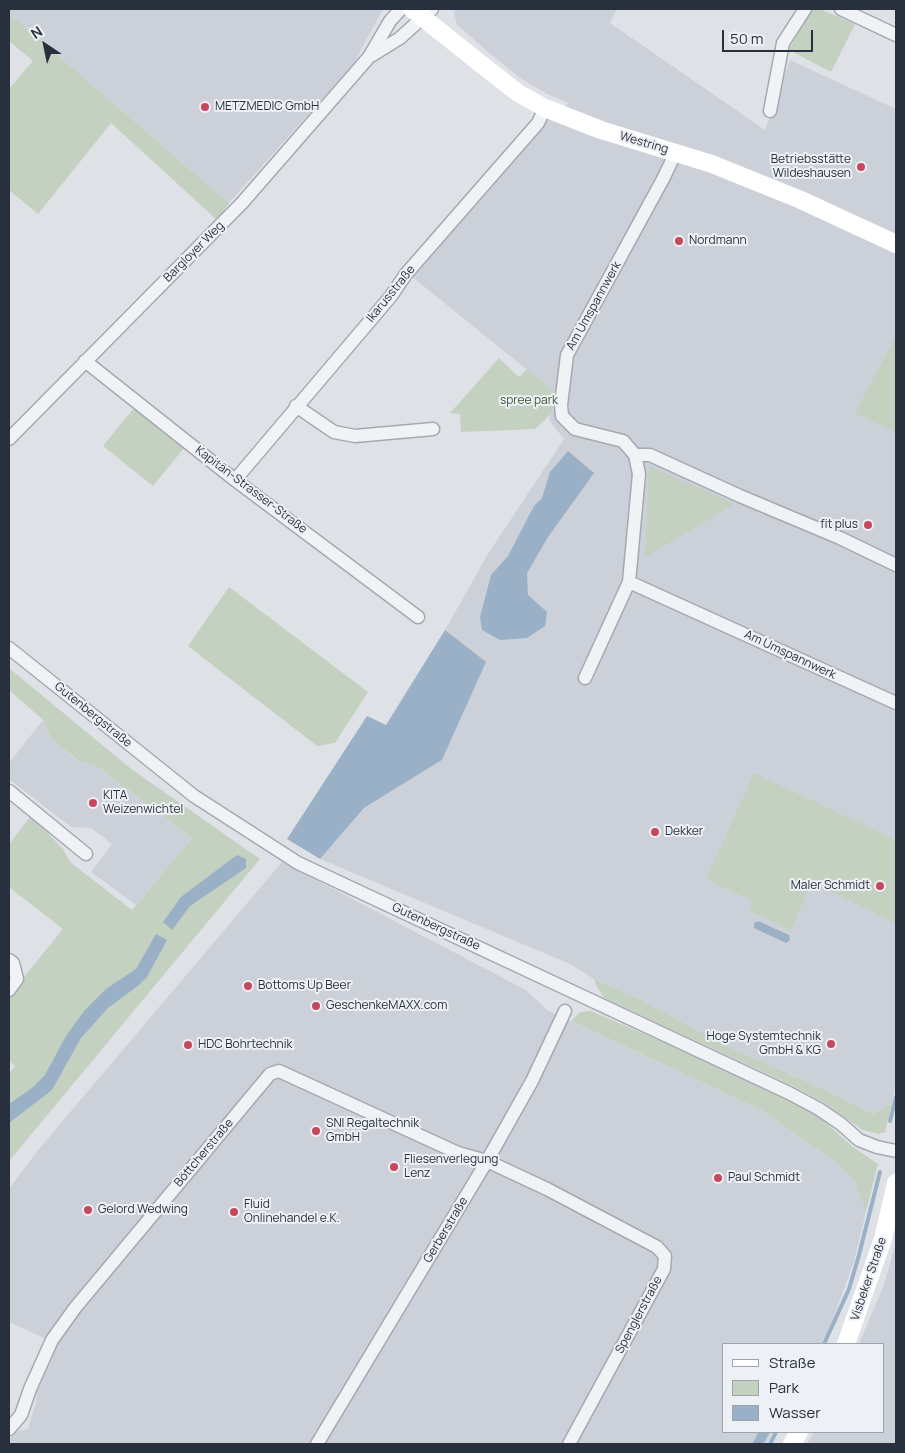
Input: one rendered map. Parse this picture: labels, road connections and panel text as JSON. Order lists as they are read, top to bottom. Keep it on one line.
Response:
{"streets":{"main road":["Westring","Visbeker Straße"],"street":["Bargloyer Weg","Ikarusstraße","Am Umspannwerk","Kapitän-Strasser-Straße","Gutenbergstraße","Böttcherstraße","Gerberstraße","Spenglerstraße"]},"crossings":[["Westring","Bargloyer Weg"],["Westring","Ikarusstraße"],["Westring","Am Umspannwerk"],["Bargloyer Weg","Kapitän-Strasser-Straße"],["Ikarusstraße","Kapitän-Strasser-Straße"],["Böttcherstraße","Gerberstraße"],["Böttcherstraße","Spenglerstraße"],["Gerberstraße","Spenglerstraße"]],"parks":["spree park"],"places":["METZMEDIC GmbH","Betriebsstätte Wildeshausen","Nordmann","fit plus","KITA Weizenwichtel","Dekker","Maler Schmidt","Bottoms Up Beer","GeschenkeMAXX.com","Hoge Systemtechnik GmbH & KG","HDC Bohrtechnik","SNI Regaltechnik GmbH","Fliesenverlegung Lenz","Paul Schmidt","Gelord Wedwing","Fluid Onlinehandel e.K."],"legend":["Straße","Park","Wasser"],"scale_bar":"50 m","north":"top left"}
